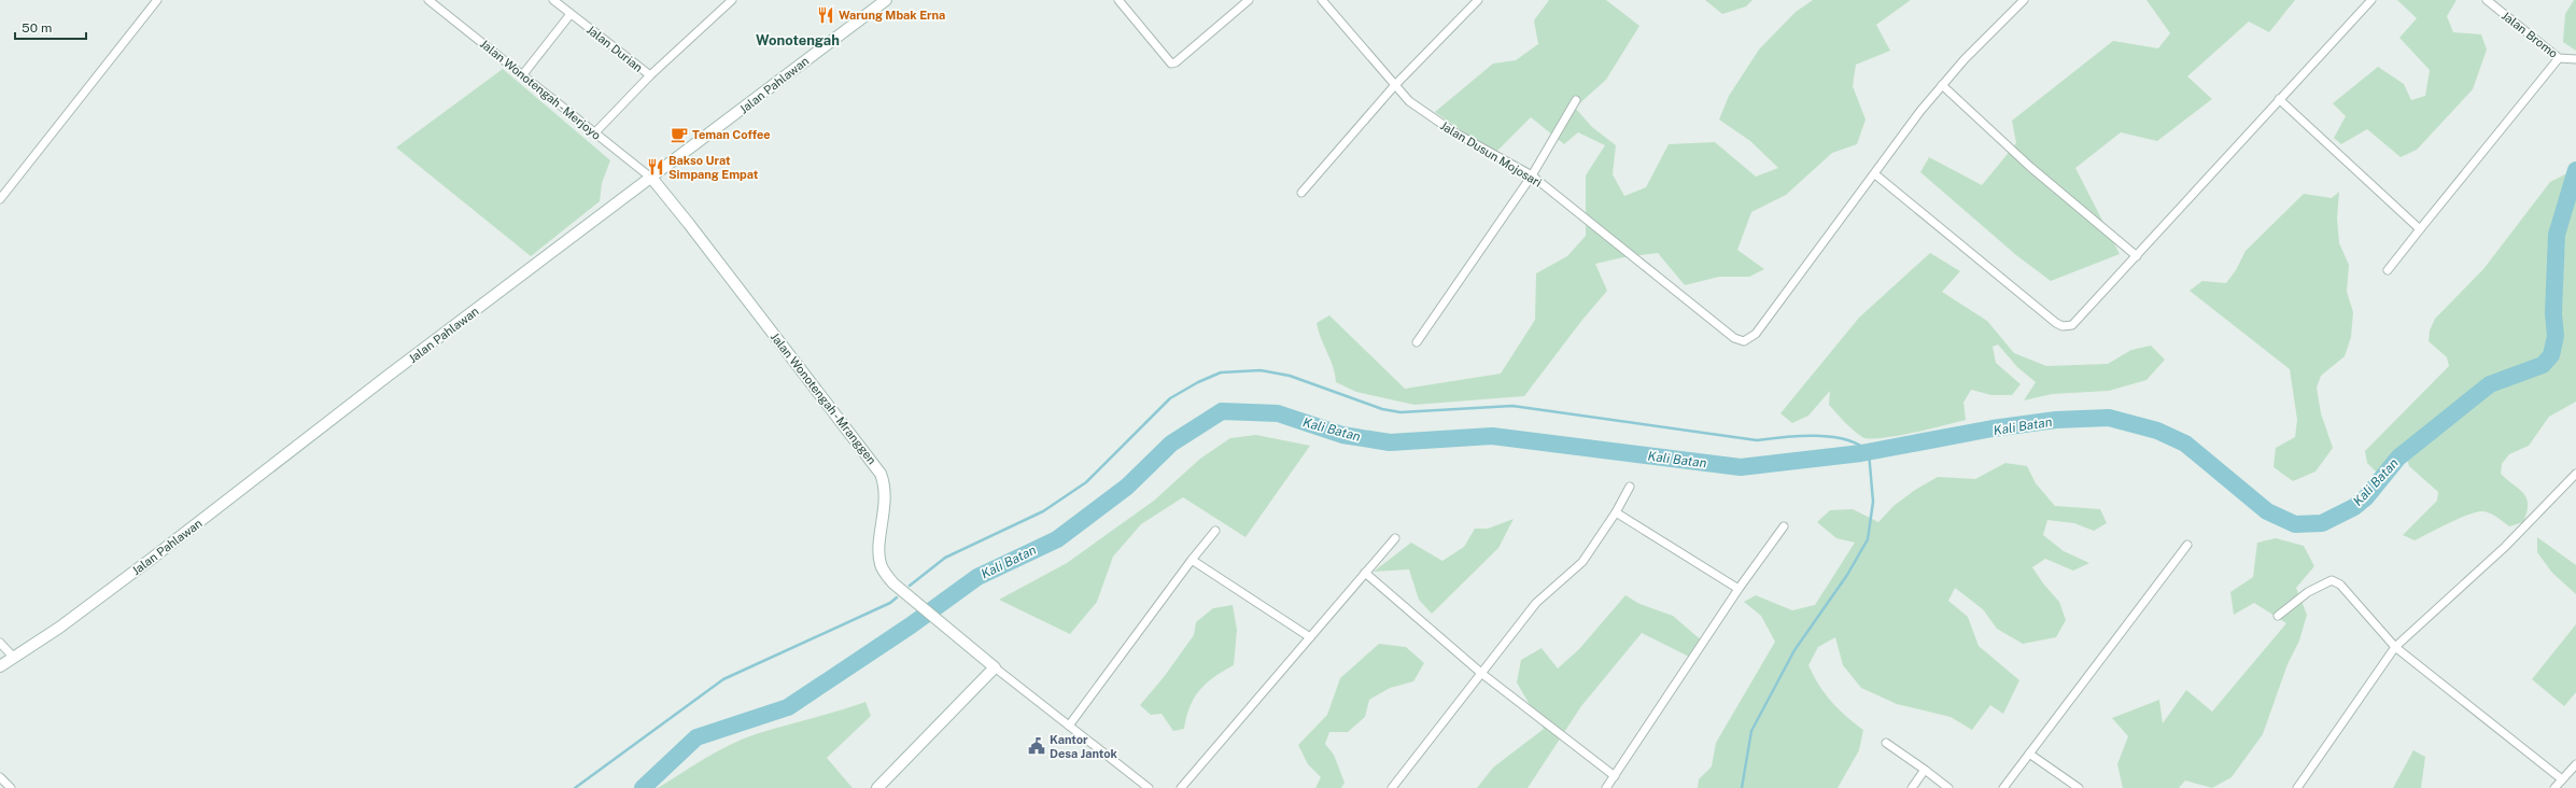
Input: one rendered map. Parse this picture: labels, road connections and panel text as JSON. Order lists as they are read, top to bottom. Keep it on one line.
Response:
{"streets":{"main road":["Jalan Pahlawan","Jalan Wonotengah - Mranggen"],"street":["Jalan Bromo","Jalan Durian","Jalan Wonotengah - Merjoyo","Jalan Dusun Mojosari"]},"crossings":[["Jalan Pahlawan","Jalan Wonotengah - Merjoyo"],["Jalan Pahlawan","Jalan Wonotengah - Mranggen"],["Jalan Wonotengah - Merjoyo","Jalan Wonotengah - Mranggen"]],"districts":["Wonotengah"],"water":["Kali Batan"],"places":{"restaurant":["Warung Mbak Erna","Bakso Urat Simpang Empat"],"cafe":["Teman Coffee"],"public building":["Kantor Desa Jantok"]},"scale_bar":"50 m"}
